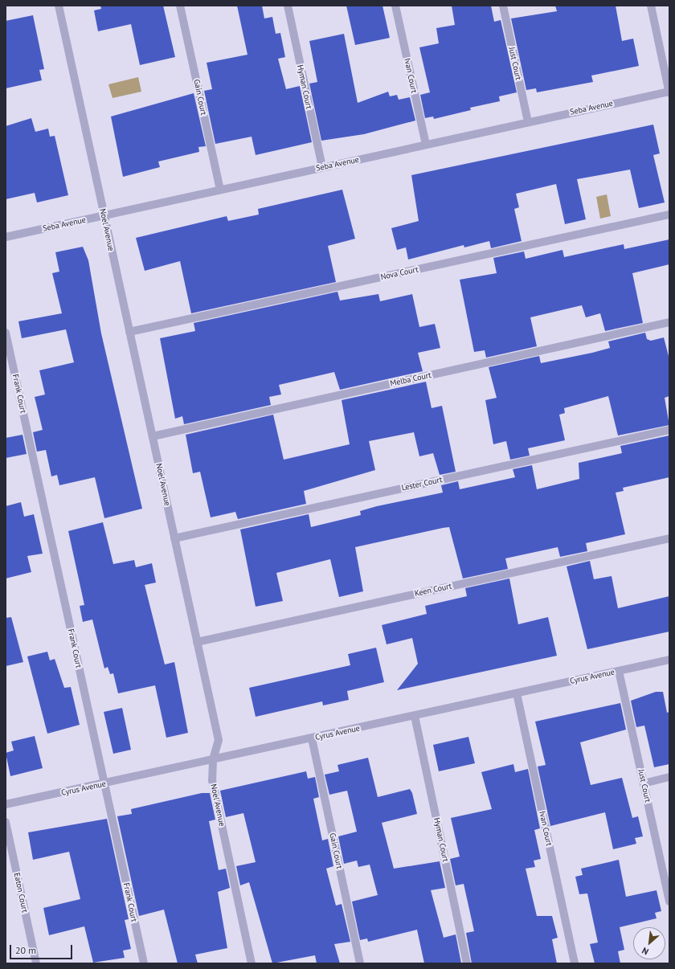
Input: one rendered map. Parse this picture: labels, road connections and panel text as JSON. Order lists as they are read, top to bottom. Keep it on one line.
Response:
{"streets":{"street":["Just Court","Ivan Court","Hyman Court","Gain Court","Seba Avenue","Noel Avenue","Nova Court","Melba Court","Frank Court","Lester Court","Keen Court","Cyrus Avenue","Eaton Court"]},"crossings":[["Just Court","Seba Avenue"],["Just Court","Cyrus Avenue"],["Ivan Court","Seba Avenue"],["Ivan Court","Cyrus Avenue"],["Hyman Court","Seba Avenue"],["Hyman Court","Cyrus Avenue"],["Gain Court","Seba Avenue"],["Gain Court","Cyrus Avenue"],["Seba Avenue","Noel Avenue"],["Noel Avenue","Nova Court"],["Noel Avenue","Melba Court"],["Noel Avenue","Lester Court"],["Noel Avenue","Keen Court"],["Noel Avenue","Cyrus Avenue"],["Frank Court","Cyrus Avenue"]],"scale_bar":"20 m","north":"bottom left"}
